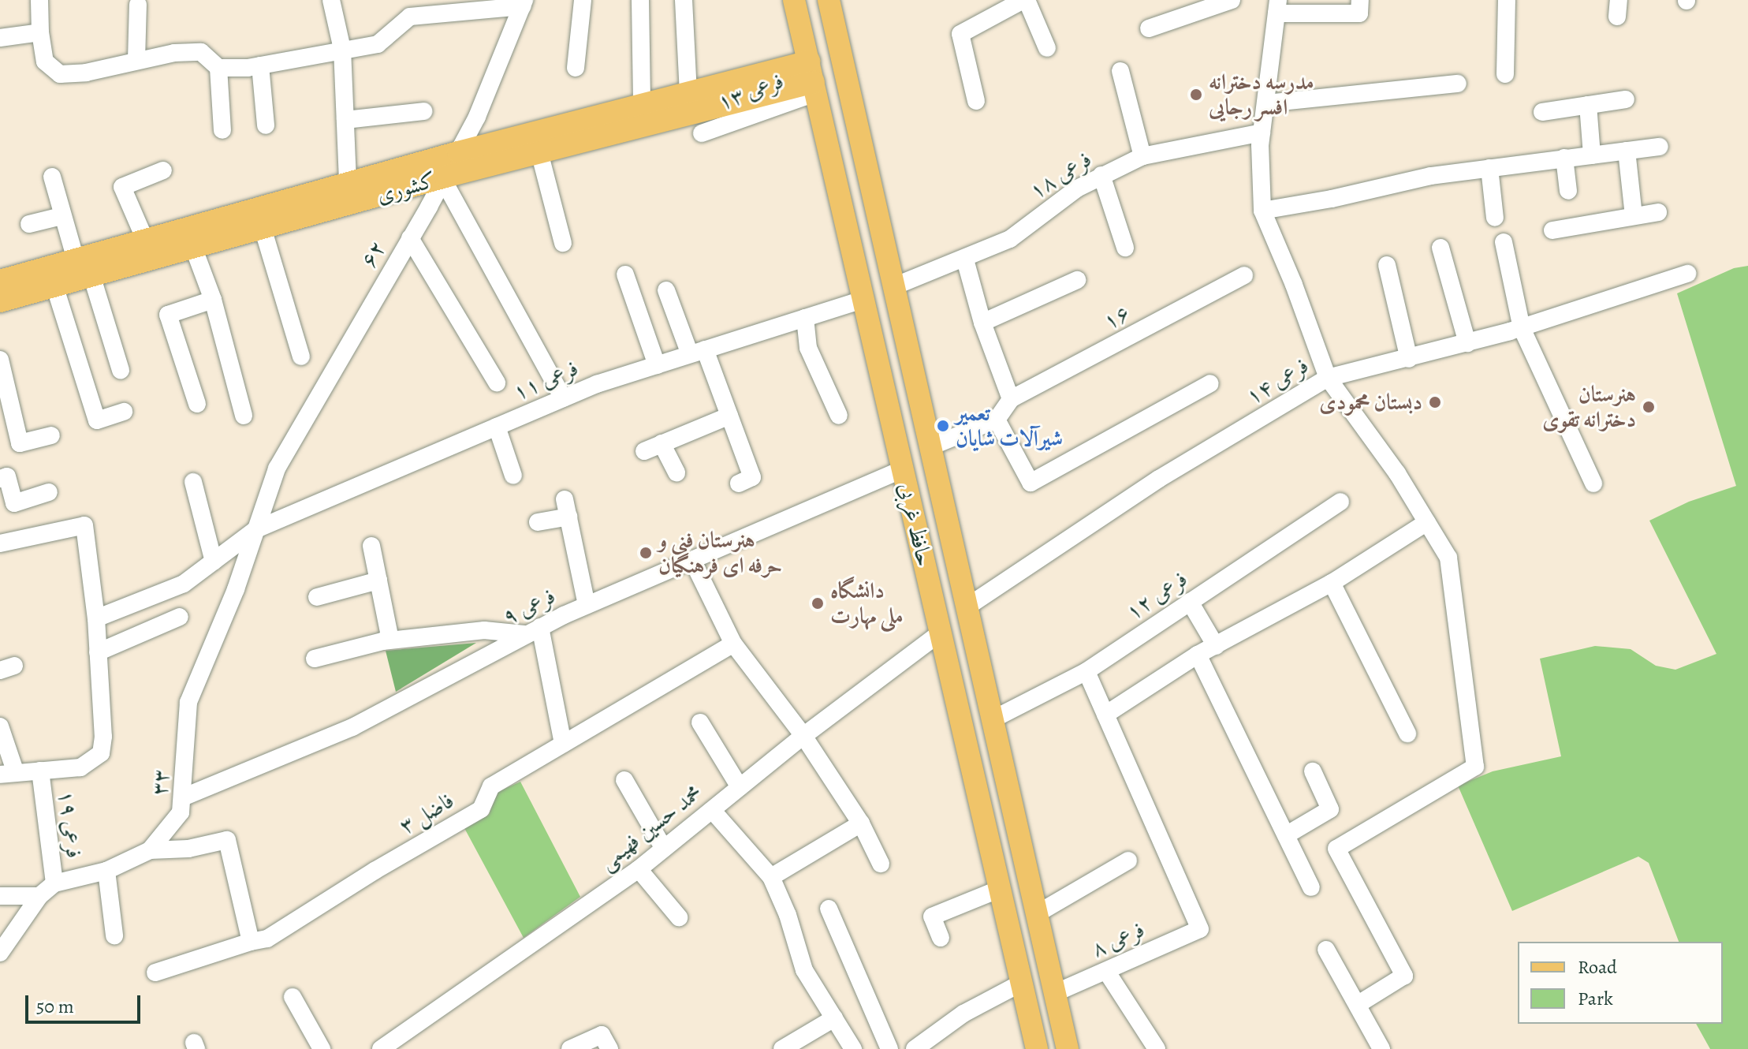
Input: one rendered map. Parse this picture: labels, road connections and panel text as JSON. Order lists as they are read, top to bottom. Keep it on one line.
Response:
{"streets":{"main road":["کشوری","حافظ غربی"],"street":["فرعی ۱۳","فرعی ۱۸","۶۲","۱۶","فرعی ۱۱","فرعی ۱۴","فرعی ۱۲","فرعی ۹","۳۳","فاضل ۳","فرعی ۱۹","محمد حسین فهیمی","فرعی ۸"]},"crossings":[["فرعی ۱۳","کشوری"],["فرعی ۱۳","حافظ غربی"],["فرعی ۱۸","حافظ غربی"],["کشوری","۶۲"],["کشوری","حافظ غربی"],["۶۲","فرعی ۱۱"],["۶۲","۳۳"],["۱۶","حافظ غربی"],["فرعی ۱۱","حافظ غربی"],["فرعی ۱۱","۳۳"],["فرعی ۱۴","حافظ غربی"],["حافظ غربی","فرعی ۱۲"],["حافظ غربی","فرعی ۹"],["حافظ غربی","محمد حسین فهیمی"],["حافظ غربی","فرعی ۸"],["فرعی ۹","۳۳"],["۳۳","فرعی ۱۹"]],"places":["مدرسه دخترانه افسر رجایی","دبستان محمودی","هنرستان دخترانه تقوی","تعمیر شیرآلات شایان","هنرستان فنی و حرفه ای فرهنگیان","دانشگاه ملی مهارت"],"legend":["Road","Park"],"scale_bar":"50 m"}
